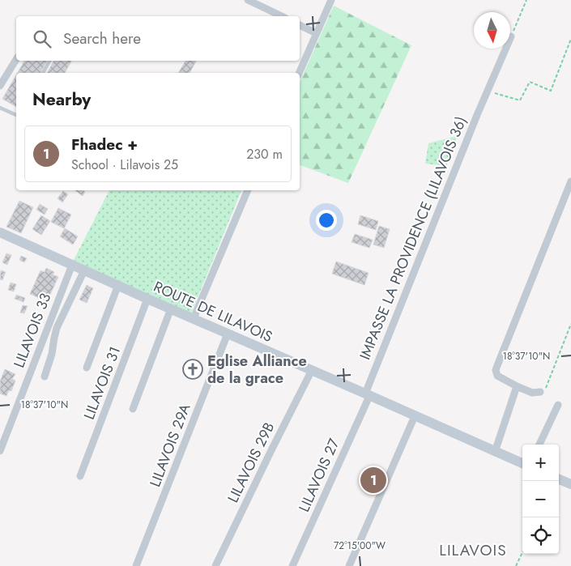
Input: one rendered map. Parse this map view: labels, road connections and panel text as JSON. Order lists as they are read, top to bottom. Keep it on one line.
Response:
{"streets":{"main road":["ROUTE DE LILAVOIS"],"street":["IMPASSE LA PROVIDENCE (LILAVOIS 36)","LILAVOIS 33","LILAVOIS 31","LILAVOIS 29A","LILAVOIS 29B","LILAVOIS 27"]},"crossings":[["IMPASSE LA PROVIDENCE (LILAVOIS 36)","ROUTE DE LILAVOIS"],["IMPASSE LA PROVIDENCE (LILAVOIS 36)","LILAVOIS 27"],["ROUTE DE LILAVOIS","LILAVOIS 33"],["ROUTE DE LILAVOIS","LILAVOIS 31"],["ROUTE DE LILAVOIS","LILAVOIS 29A"],["ROUTE DE LILAVOIS","LILAVOIS 29B"],["ROUTE DE LILAVOIS","LILAVOIS 27"]],"districts":["LILAVOIS"],"places":{"church":["Eglise Alliance de la grace"]},"north":"bottom","page":{"search":"Search here","heading":"Nearby","list":[{"mark":"1","name":"Fhadec +","note":"School · Lilavois 25","value":"230 m"}],"map_buttons":["+","−"],"pins":"1"},"coordinates":["18°37'10\"N","72°15'00\"W"]}
